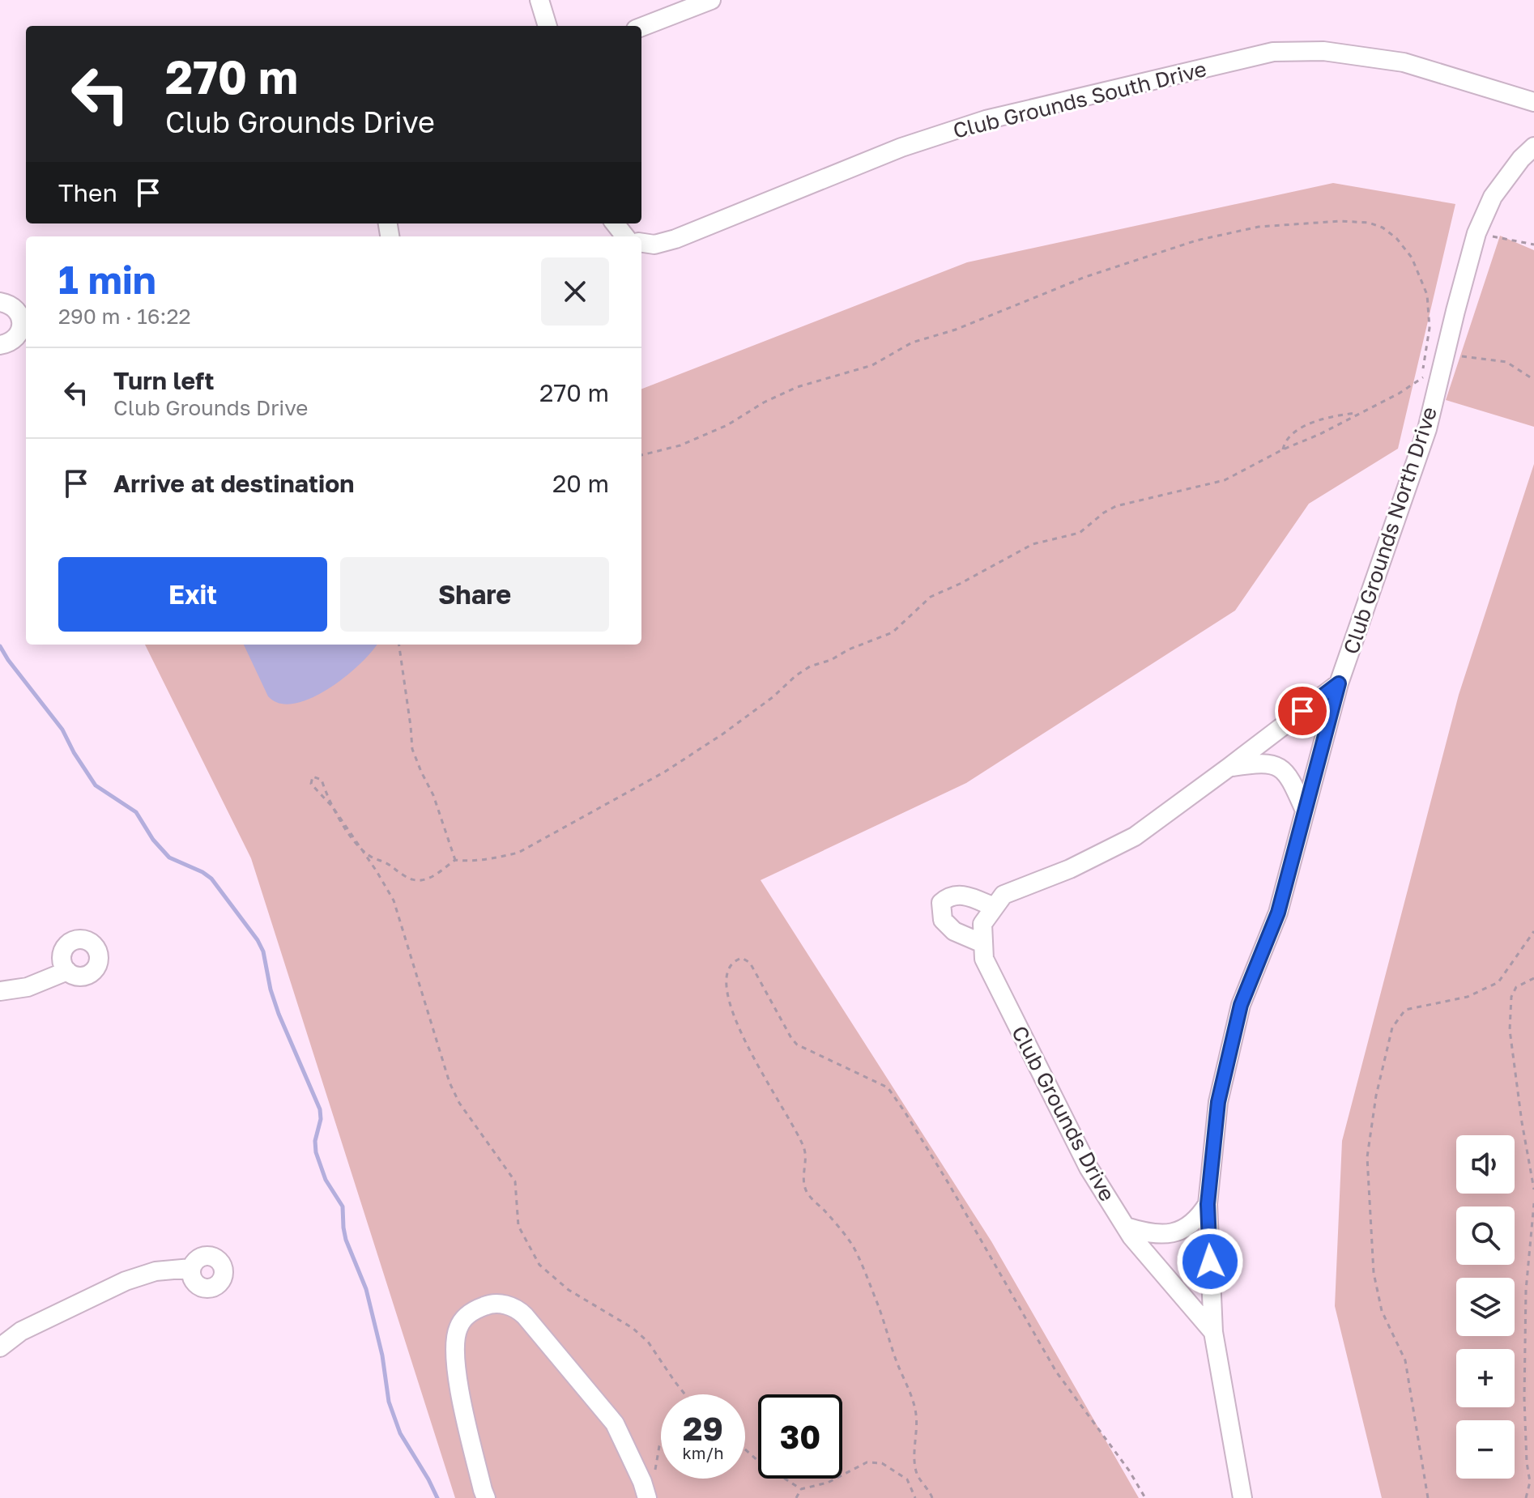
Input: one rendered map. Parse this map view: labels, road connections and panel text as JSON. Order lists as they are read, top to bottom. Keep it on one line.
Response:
{"streets":{"street":["Club Grounds South Drive","Club Grounds North Drive","Club Grounds Drive"]},"crossings":[["Club Grounds North Drive","Club Grounds Drive"]],"page":{"turn":["270 m","Club Grounds Drive"],"then":"Then","heading":["1 min","290 m · 16:22"],"list":[{"name":"Turn left","note":"Club Grounds Drive","value":"270 m"},{"name":"Arrive at destination","value":"20 m"}],"buttons":["Exit","Share"],"map_buttons":["+","−"],"speed":"29 km/h","limit":"30"}}
